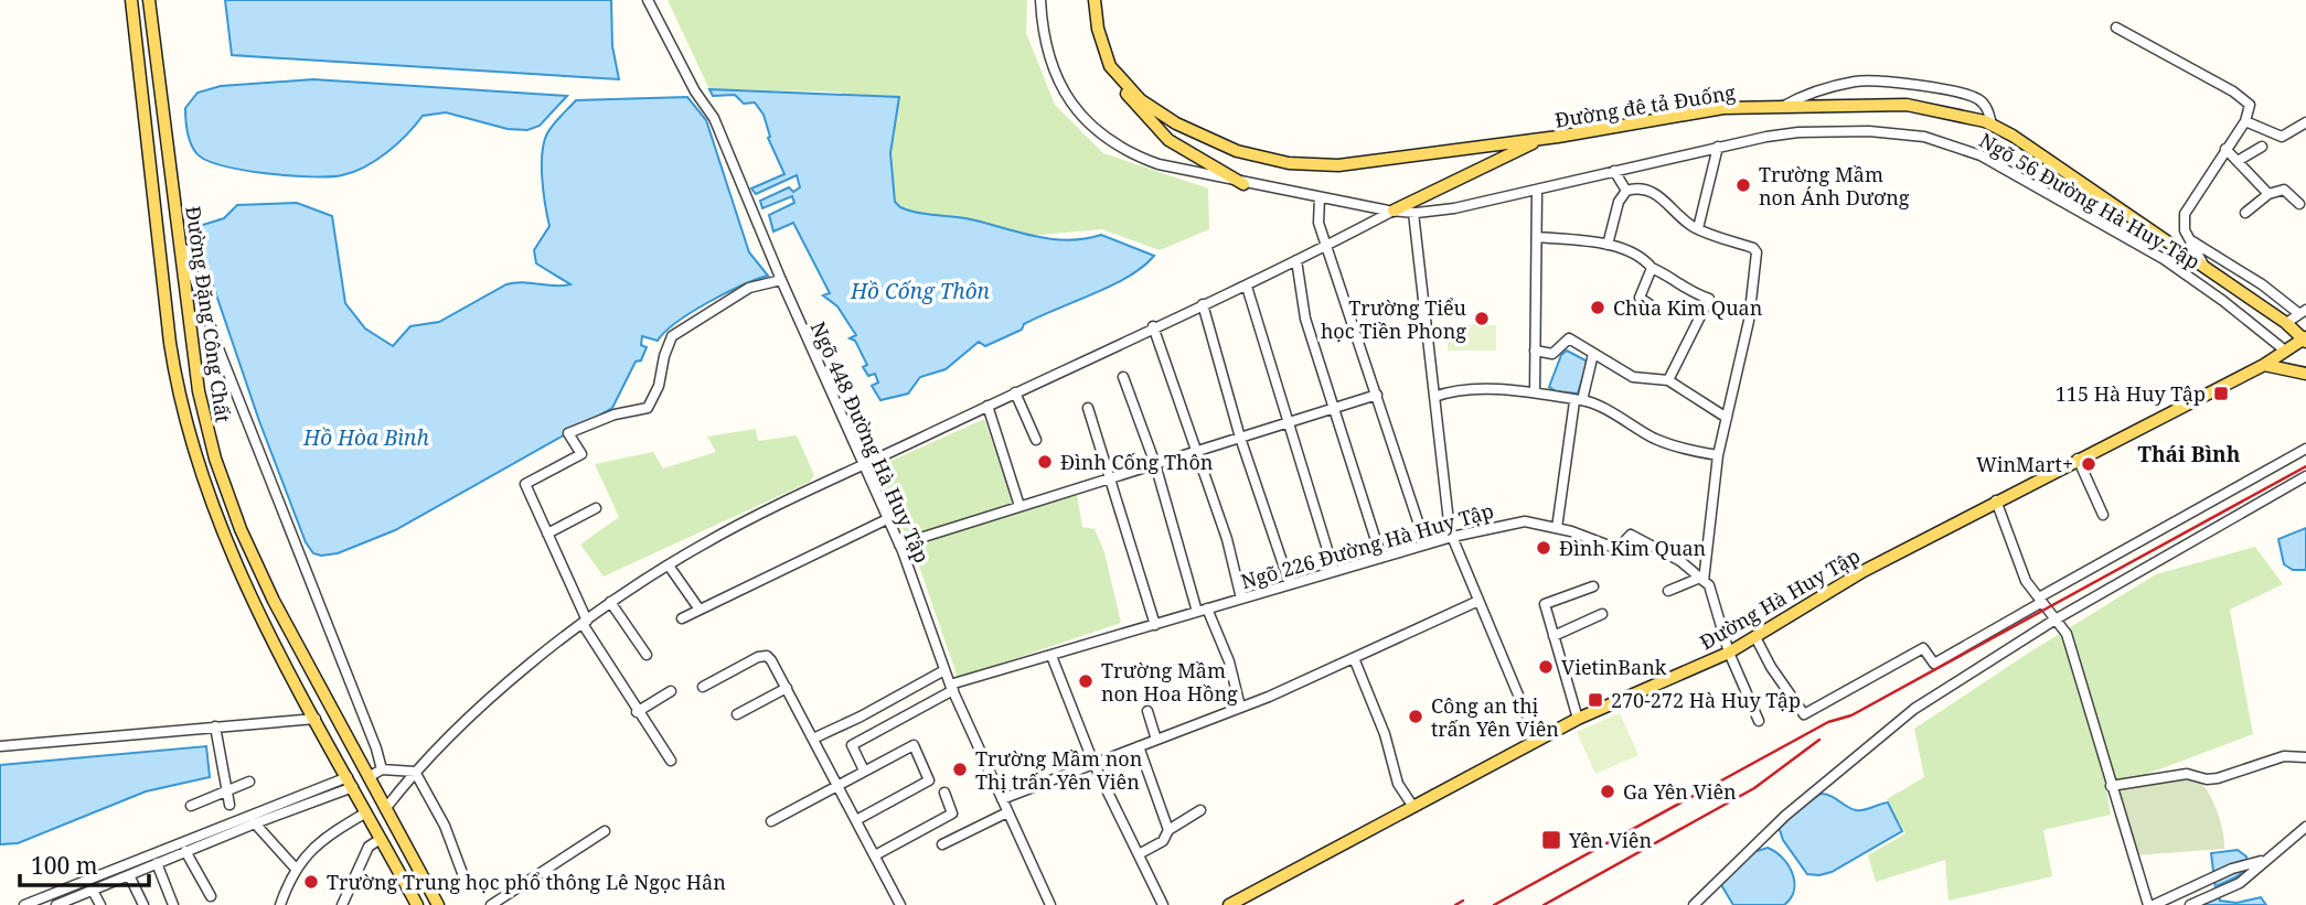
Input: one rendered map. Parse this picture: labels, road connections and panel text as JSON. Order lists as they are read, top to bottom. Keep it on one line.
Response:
{"streets":{"main road":["Đường đê tả Đuống","Đường Đặng Công Chất","Đường Hà Huy Tập"],"street":["Ngõ 56 Đường Hà Huy Tập","Ngõ 448 Đường Hà Huy Tập","Ngõ 226 Đường Hà Huy Tập"]},"crossings":[["Đường đê tả Đuống","Đường Hà Huy Tập"],["Ngõ 56 Đường Hà Huy Tập","Đường Hà Huy Tập"],["Ngõ 448 Đường Hà Huy Tập","Ngõ 226 Đường Hà Huy Tập"]],"districts":["Thái Bình"],"water":["Hồ Cống Thôn","Hồ Hòa Bình"],"places":{"other":["Trường Mầm non Ánh Dương","Chùa Kim Quan","Trường Tiểu học Tiền Phong","Đình Cống Thôn","WinMart+","Đình Kim Quan","VietinBank","Trường Mầm non Hoa Hồng","Công an thị trấn Yên Viên","Trường Mầm non Thị trấn Yên Viên","Ga Yên Viên","Trường Trung học phổ thông Lê Ngọc Hân"],"transit":["115 Hà Huy Tập","270-272 Hà Huy Tập","Yên Viên"]},"scale_bar":"100 m"}
